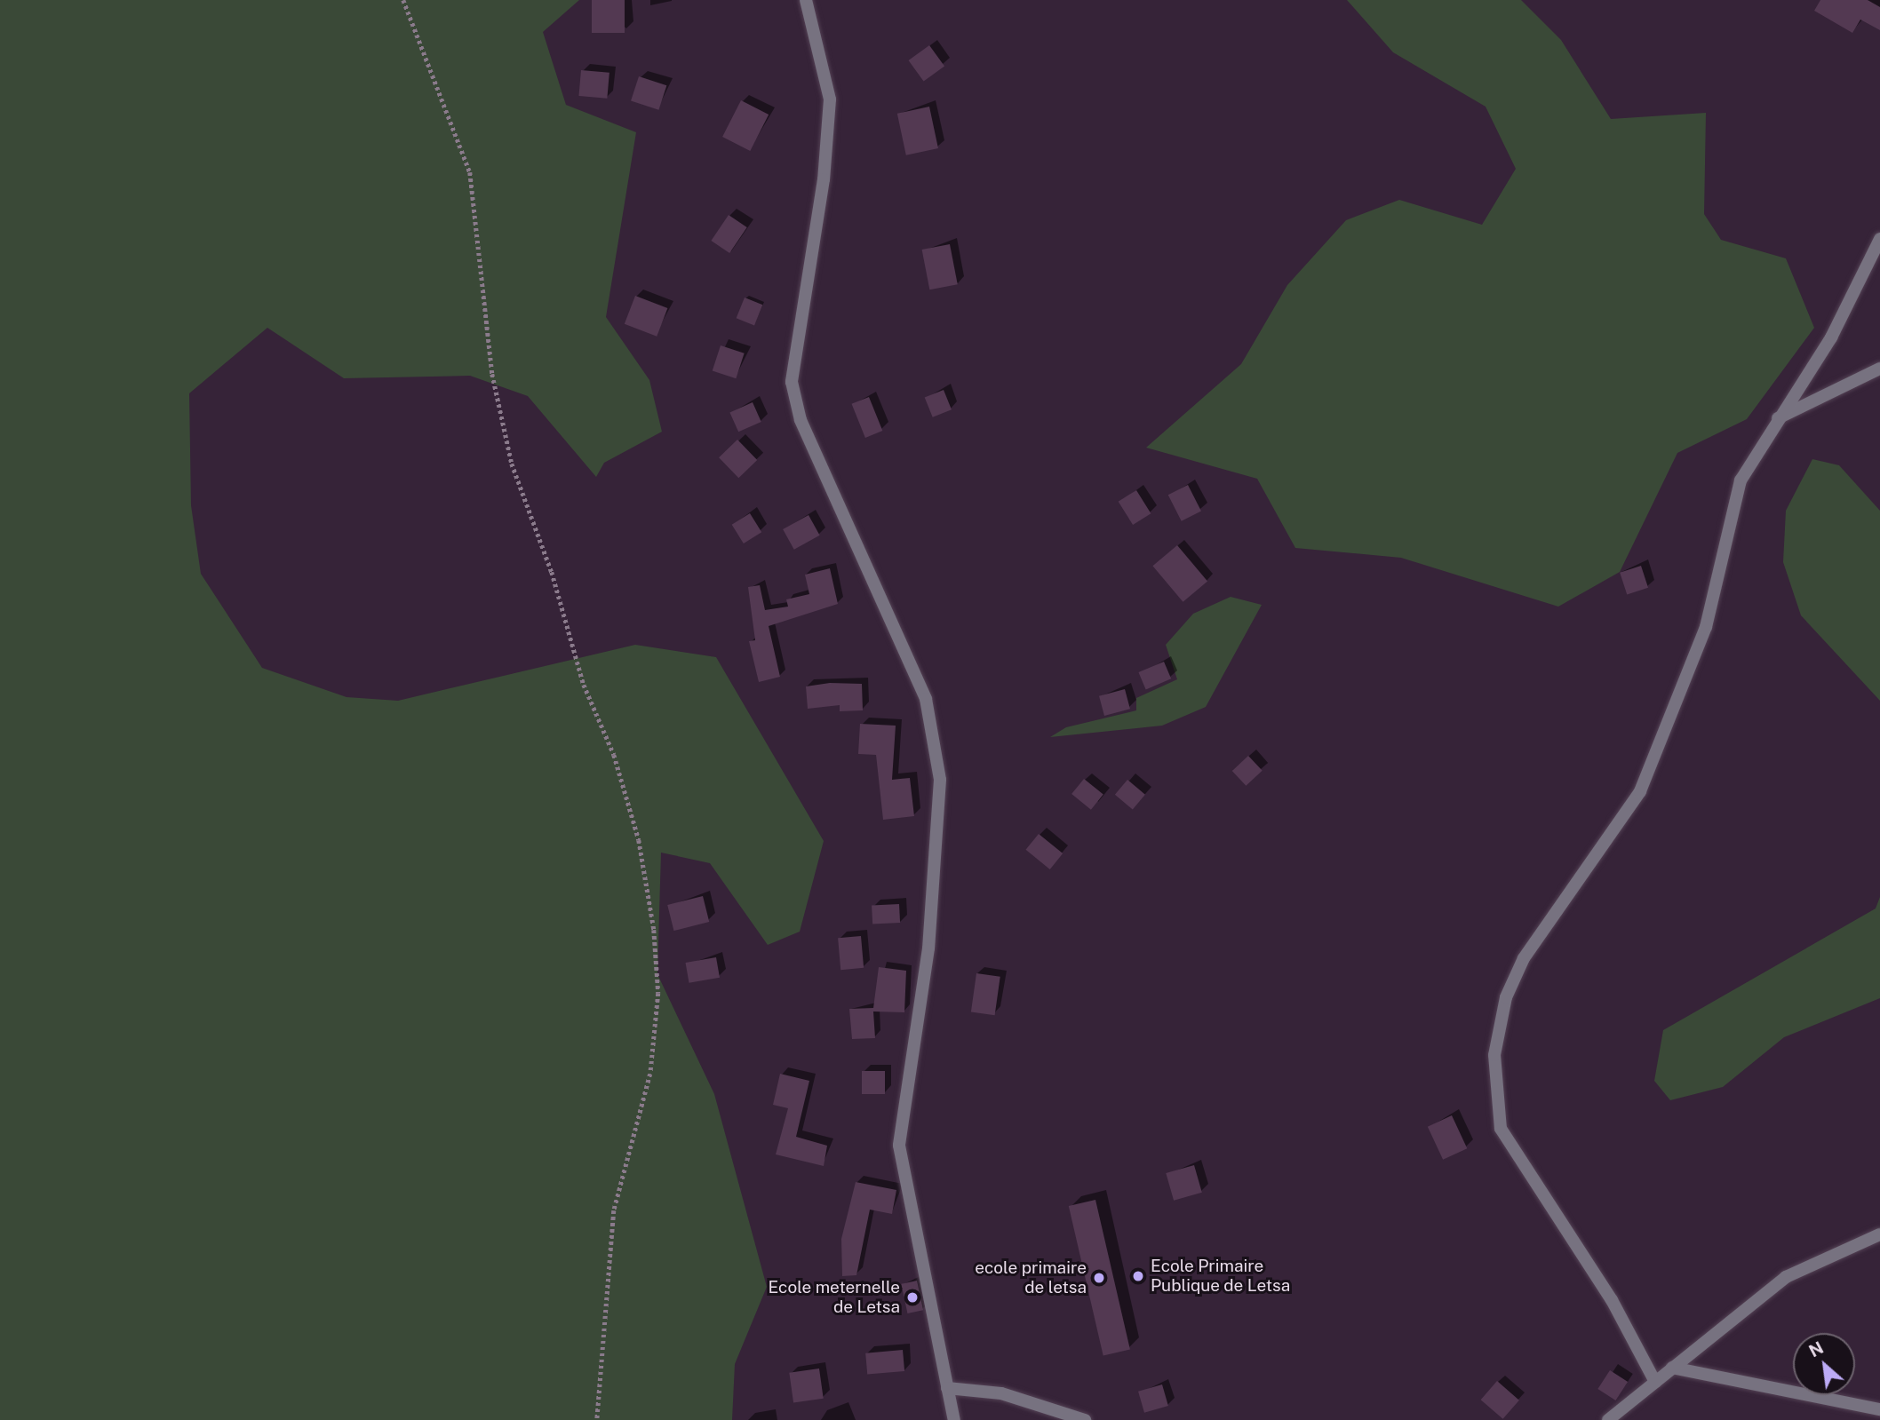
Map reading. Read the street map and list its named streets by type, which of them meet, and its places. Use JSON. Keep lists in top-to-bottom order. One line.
{"places":["Ecole Primaire Publique de Letsa","ecole primaire de letsa","Ecole meternelle de Letsa"],"north":"top left"}
